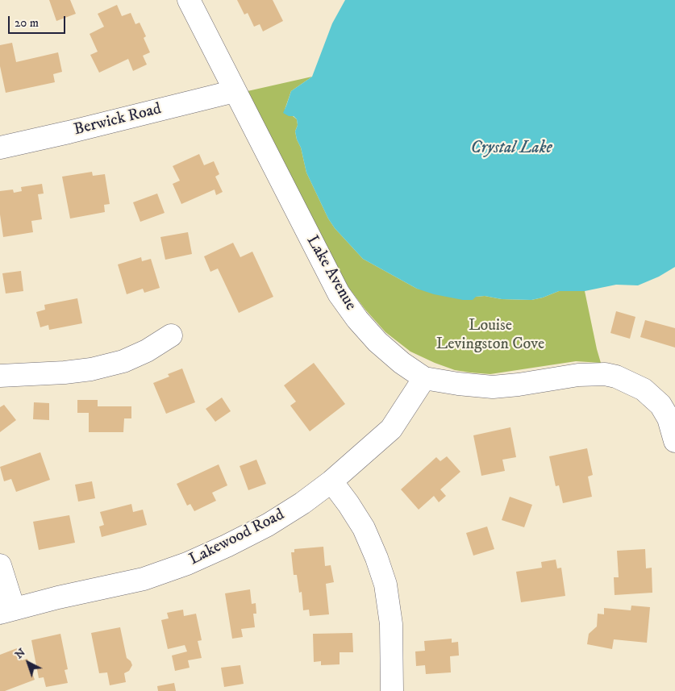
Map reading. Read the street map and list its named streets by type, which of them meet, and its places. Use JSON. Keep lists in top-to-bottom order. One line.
{"streets":{"street":["Berwick Road","Lake Avenue","Lakewood Road"]},"crossings":[["Berwick Road","Lake Avenue"],["Lake Avenue","Lakewood Road"]],"water":["Crystal Lake"],"parks":["Louise Levingston Cove"],"scale_bar":"20 m","north":"top left"}
